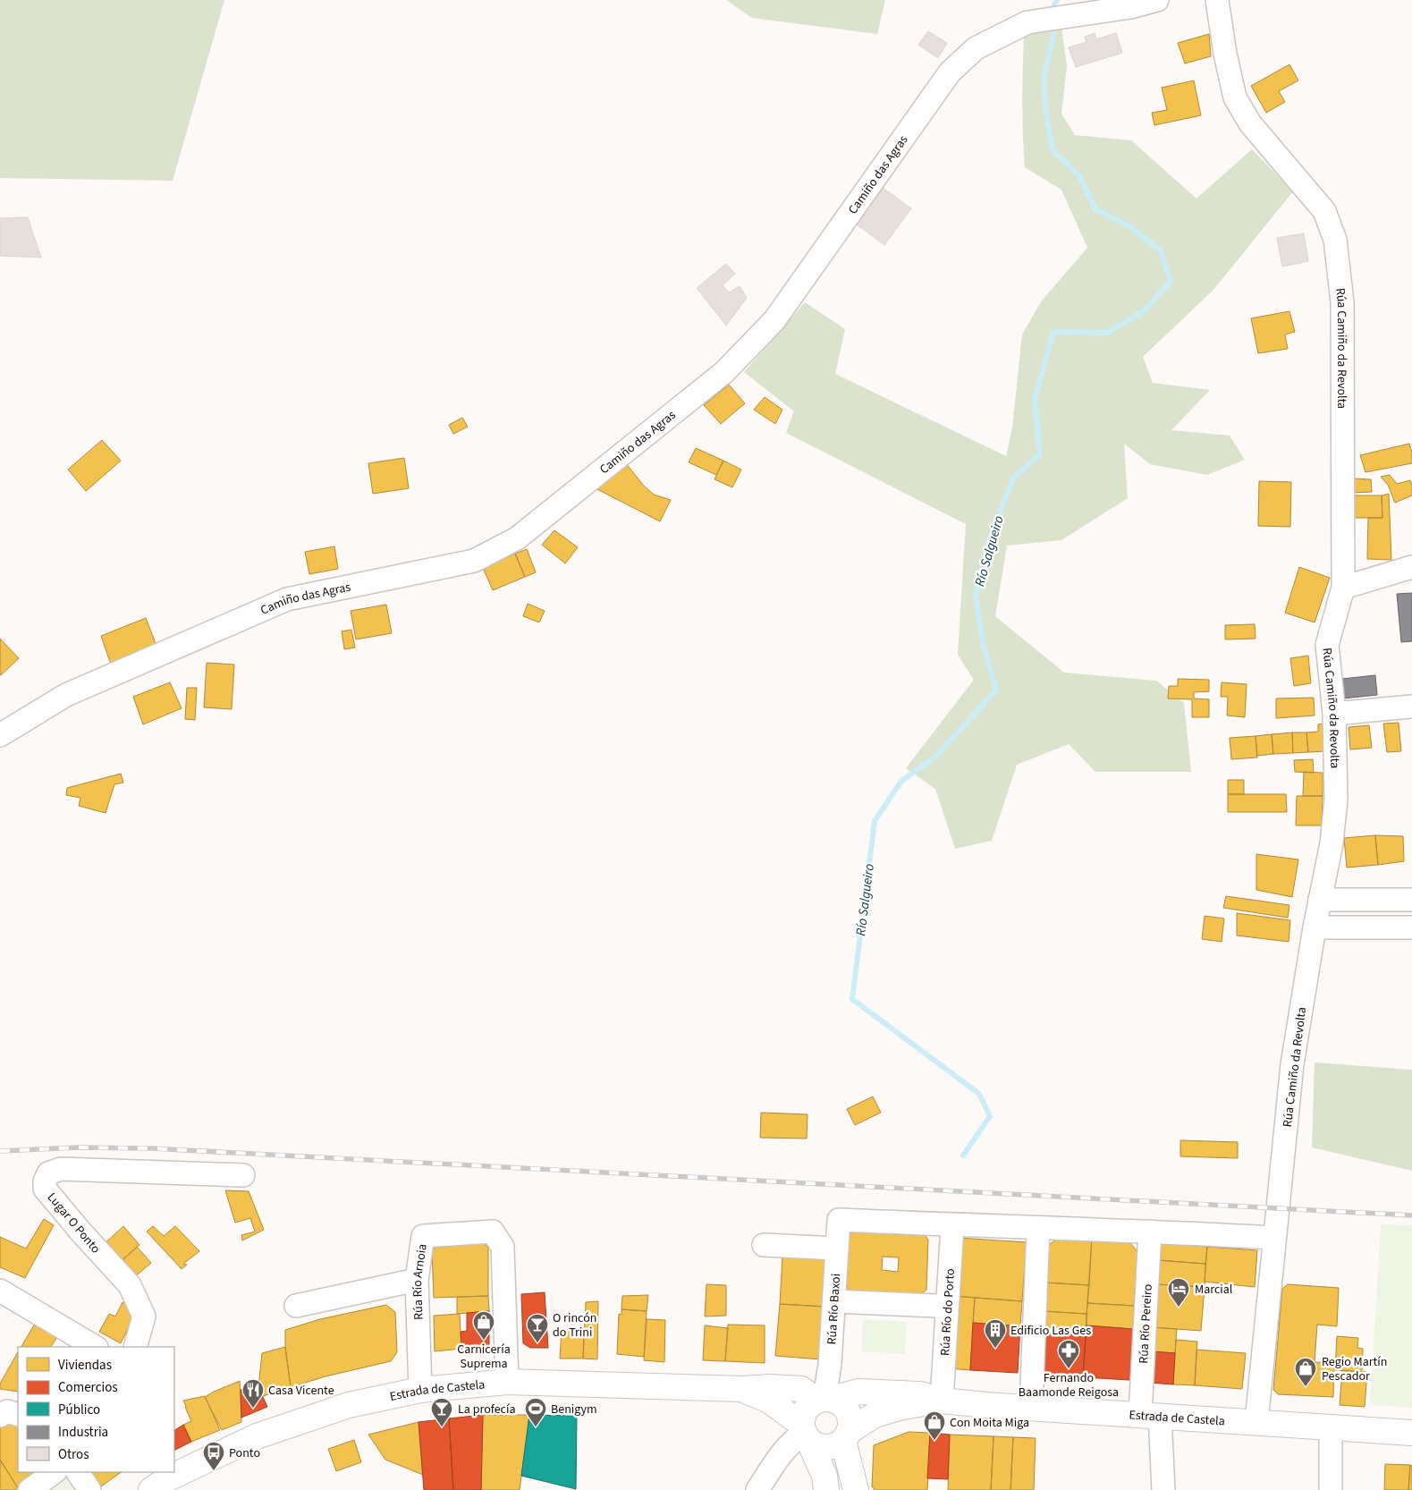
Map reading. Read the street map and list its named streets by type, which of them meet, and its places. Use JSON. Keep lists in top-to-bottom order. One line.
{"streets":{"main road":["Estrada de Castela"],"street":["Camiño das Agras","Rúa Camiño da Revolta","Lugar O Ponto","Rúa Río Arnoia","Rúa Río Baxoi","Rúa Río do Porto","Rúa Río Pereiro"]},"crossings":[["Rúa Camiño da Revolta","Estrada de Castela"],["Rúa Río Arnoia","Estrada de Castela"],["Rúa Río Baxoi","Rúa Río do Porto"],["Rúa Río Baxoi","Estrada de Castela"],["Rúa Río do Porto","Estrada de Castela"],["Rúa Río Pereiro","Estrada de Castela"]],"water":["Río Salgueiro"],"places":{"hotel":["Marcial"],"shop":["Carnicería Suprema","Regio Martín Pescador","Con Moita Miga"],"bar":["O rincón do Trini","La profecía"],"building":["Edificio Las Ges"],"pharmacy":["Fernando Baamonde Reigosa"],"restaurant":["Casa Vicente"],"sports":["Benigym"],"bus stop":["Ponto"]},"legend":["Viviendas","Comercios","Público","Industria","Otros"]}
